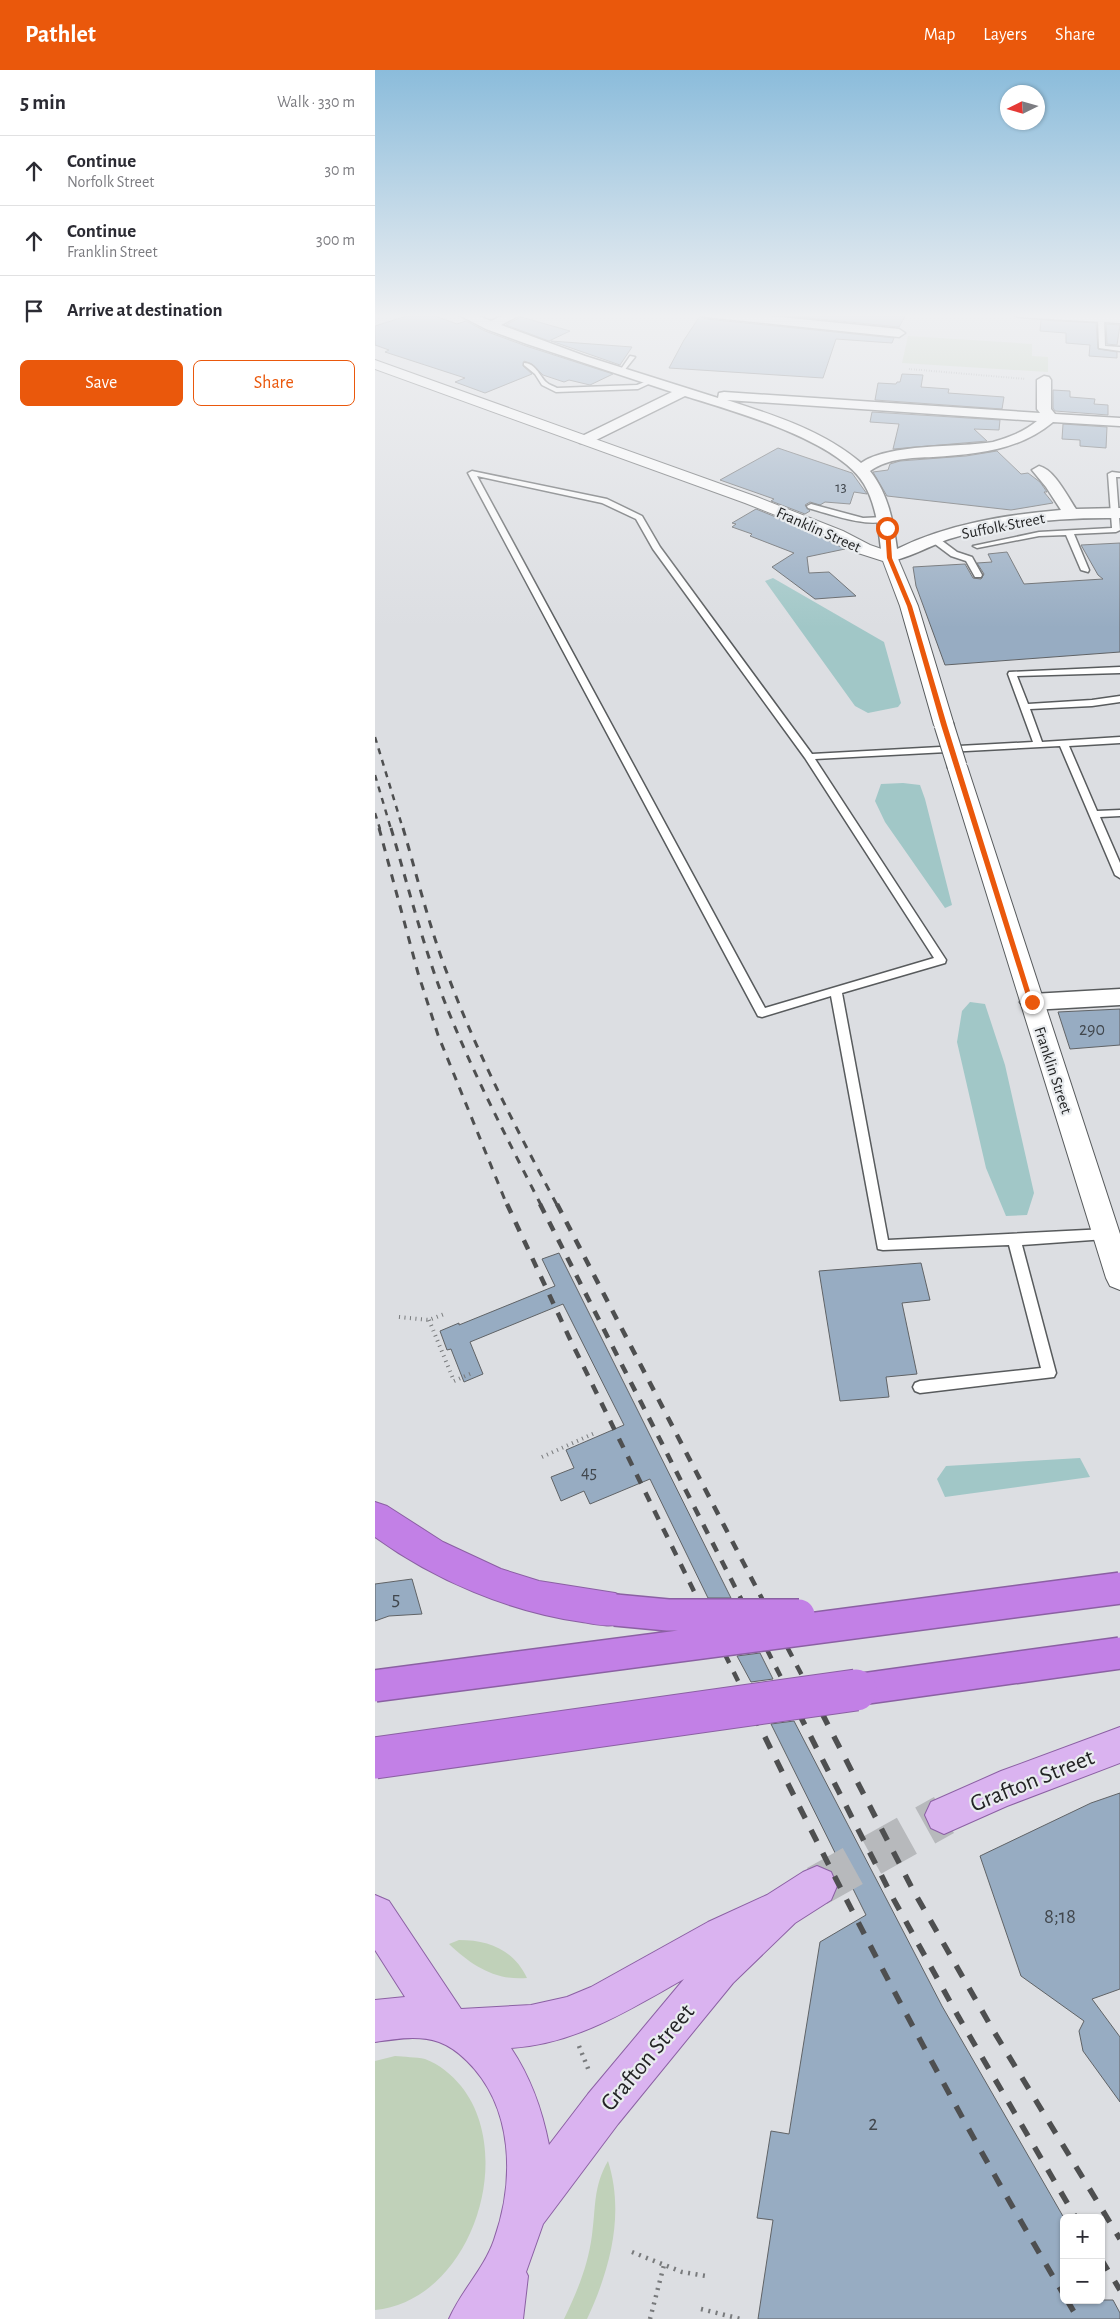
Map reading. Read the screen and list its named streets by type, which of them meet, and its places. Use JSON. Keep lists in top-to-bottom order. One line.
{"streets":{"main road":["Franklin Street","Grafton Street"],"street":["Suffolk Street"]},"crossings":[["Suffolk Street","Franklin Street"]],"house_numbers":["13","290","45","5","8;18","2"],"north":"left","page":{"header":"Pathlet","nav":["Map","Layers","Share"],"heading":["5 min","Walk · 330 m"],"list":[["Continue","Norfolk Street","30 m"],["Continue","Franklin Street","300 m"],"Arrive at destination"],"buttons":["Save","Share"],"map_buttons":["+","−"]}}
